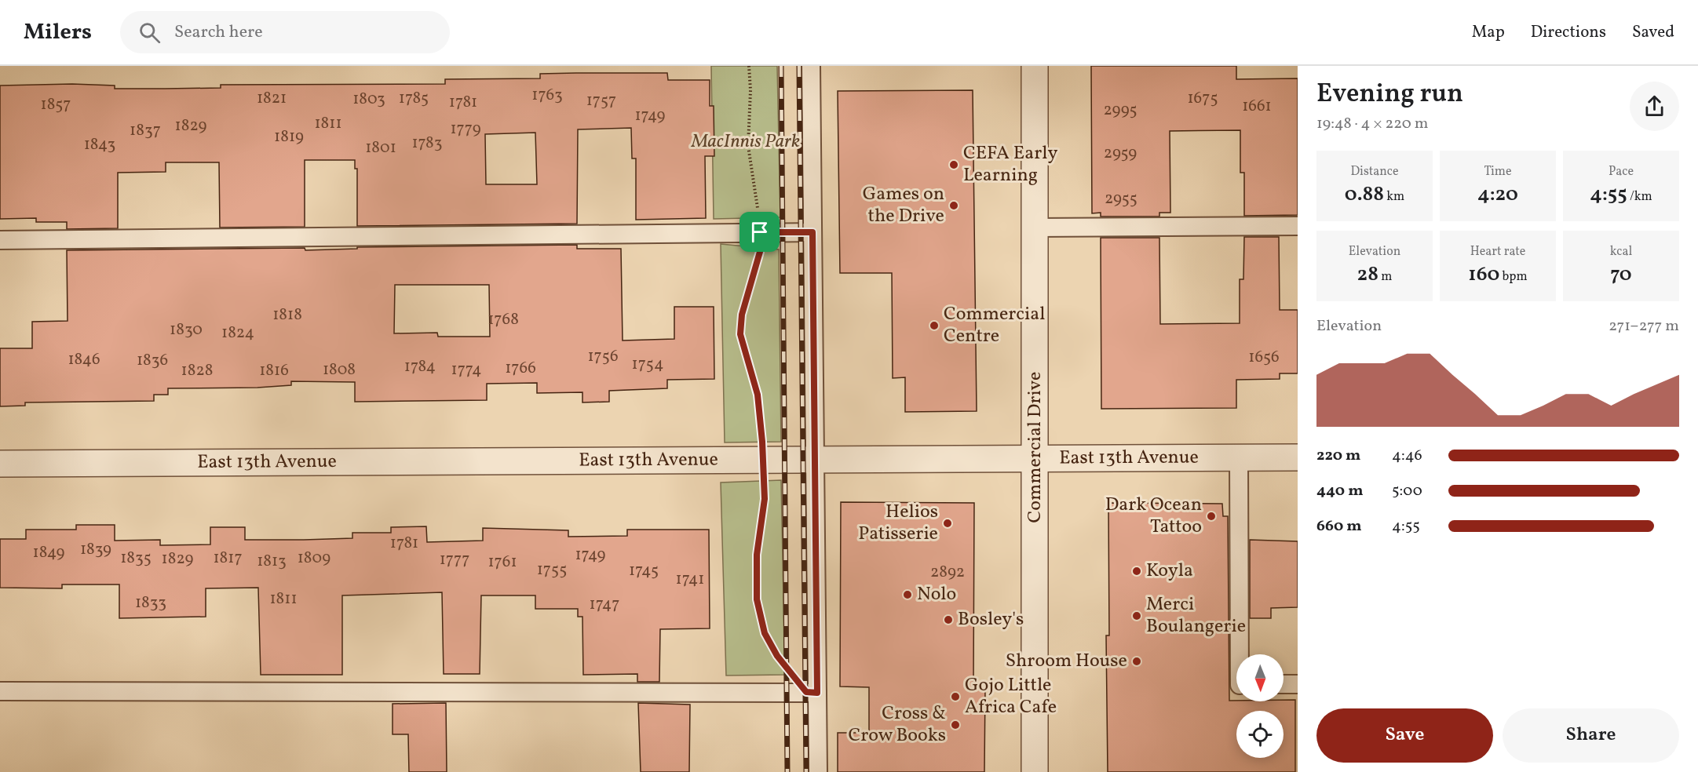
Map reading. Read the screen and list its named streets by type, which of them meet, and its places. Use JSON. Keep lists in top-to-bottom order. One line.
{"streets":{"street":["Commercial Drive","East 13th Avenue"]},"crossings":[["Commercial Drive","East 13th Avenue"]],"parks":["MacInnis Park"],"places":["CEFA Early Learning","Games on the Drive","Commercial Centre","Dark Ocean Tattoo","Helios Patisserie","Koyla","Nolo","Merci Boulangerie","Bosley's","Shroom House","Gojo Little Africa Cafe","Cross & Crow Books"],"house_numbers":["1763","1821","1785","1675","1803","1757","1781","1857","1661","2995","1749","1811","1829","1779","1837","1819","1783","1843","1801","2959","2955","1818","1768","1830","1824","1756","1656","1846","1836","1754","1784","1766","1808","1774","1828","1816","1781","1839","1849","1749","1835","1817","1809","1829","1777","1813","1761","1755","1745","2892","1741","1811","1833","1747"],"north":"bottom","page":{"header":"Milers","search":"Search here","nav":["Map","Directions","Saved"],"heading":["Evening run","19:48 · 4 × 220 m"],"stats":[["Distance","0.88 km"],["Time","4:20"],["Pace","4:55 /km"],["Elevation","28 m"],["Heart rate","160 bpm"],["kcal","70"]],"chart":["Elevation","271–277 m"],"list":[{"name":"220 m","note":"4:46"},{"name":"440 m","note":"5:00"},{"name":"660 m","note":"4:55"}],"buttons":["Save","Share"]}}
